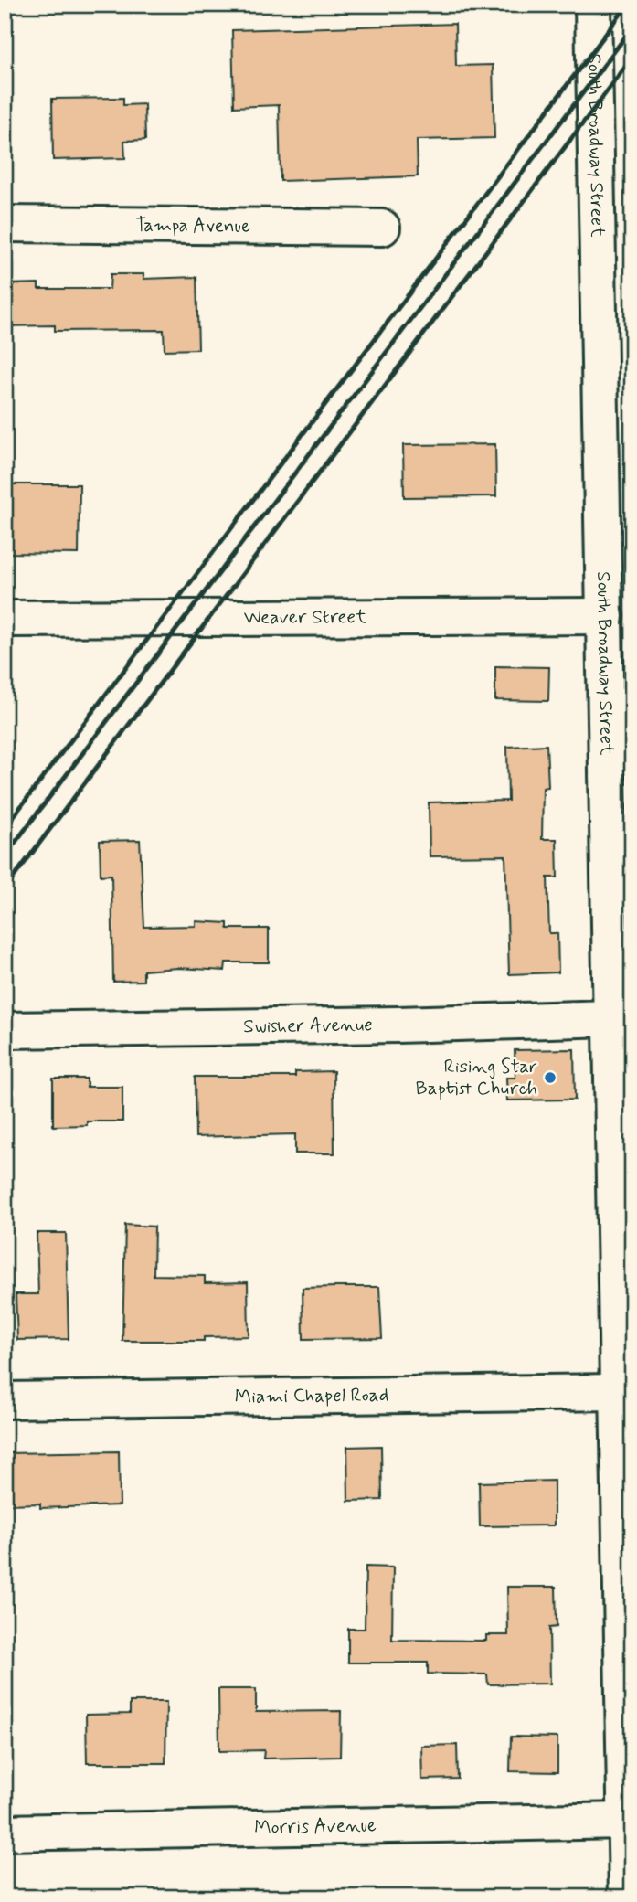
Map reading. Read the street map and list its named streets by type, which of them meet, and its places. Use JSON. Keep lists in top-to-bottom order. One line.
{"streets":{"street":["South Broadway Street","Tampa Avenue","Weaver Street","Swisher Avenue","Miami Chapel Road","Morris Avenue"]},"crossings":[["South Broadway Street","Weaver Street"],["South Broadway Street","Swisher Avenue"],["South Broadway Street","Miami Chapel Road"],["South Broadway Street","Morris Avenue"]],"places":["Rising Star Baptist Church"]}
